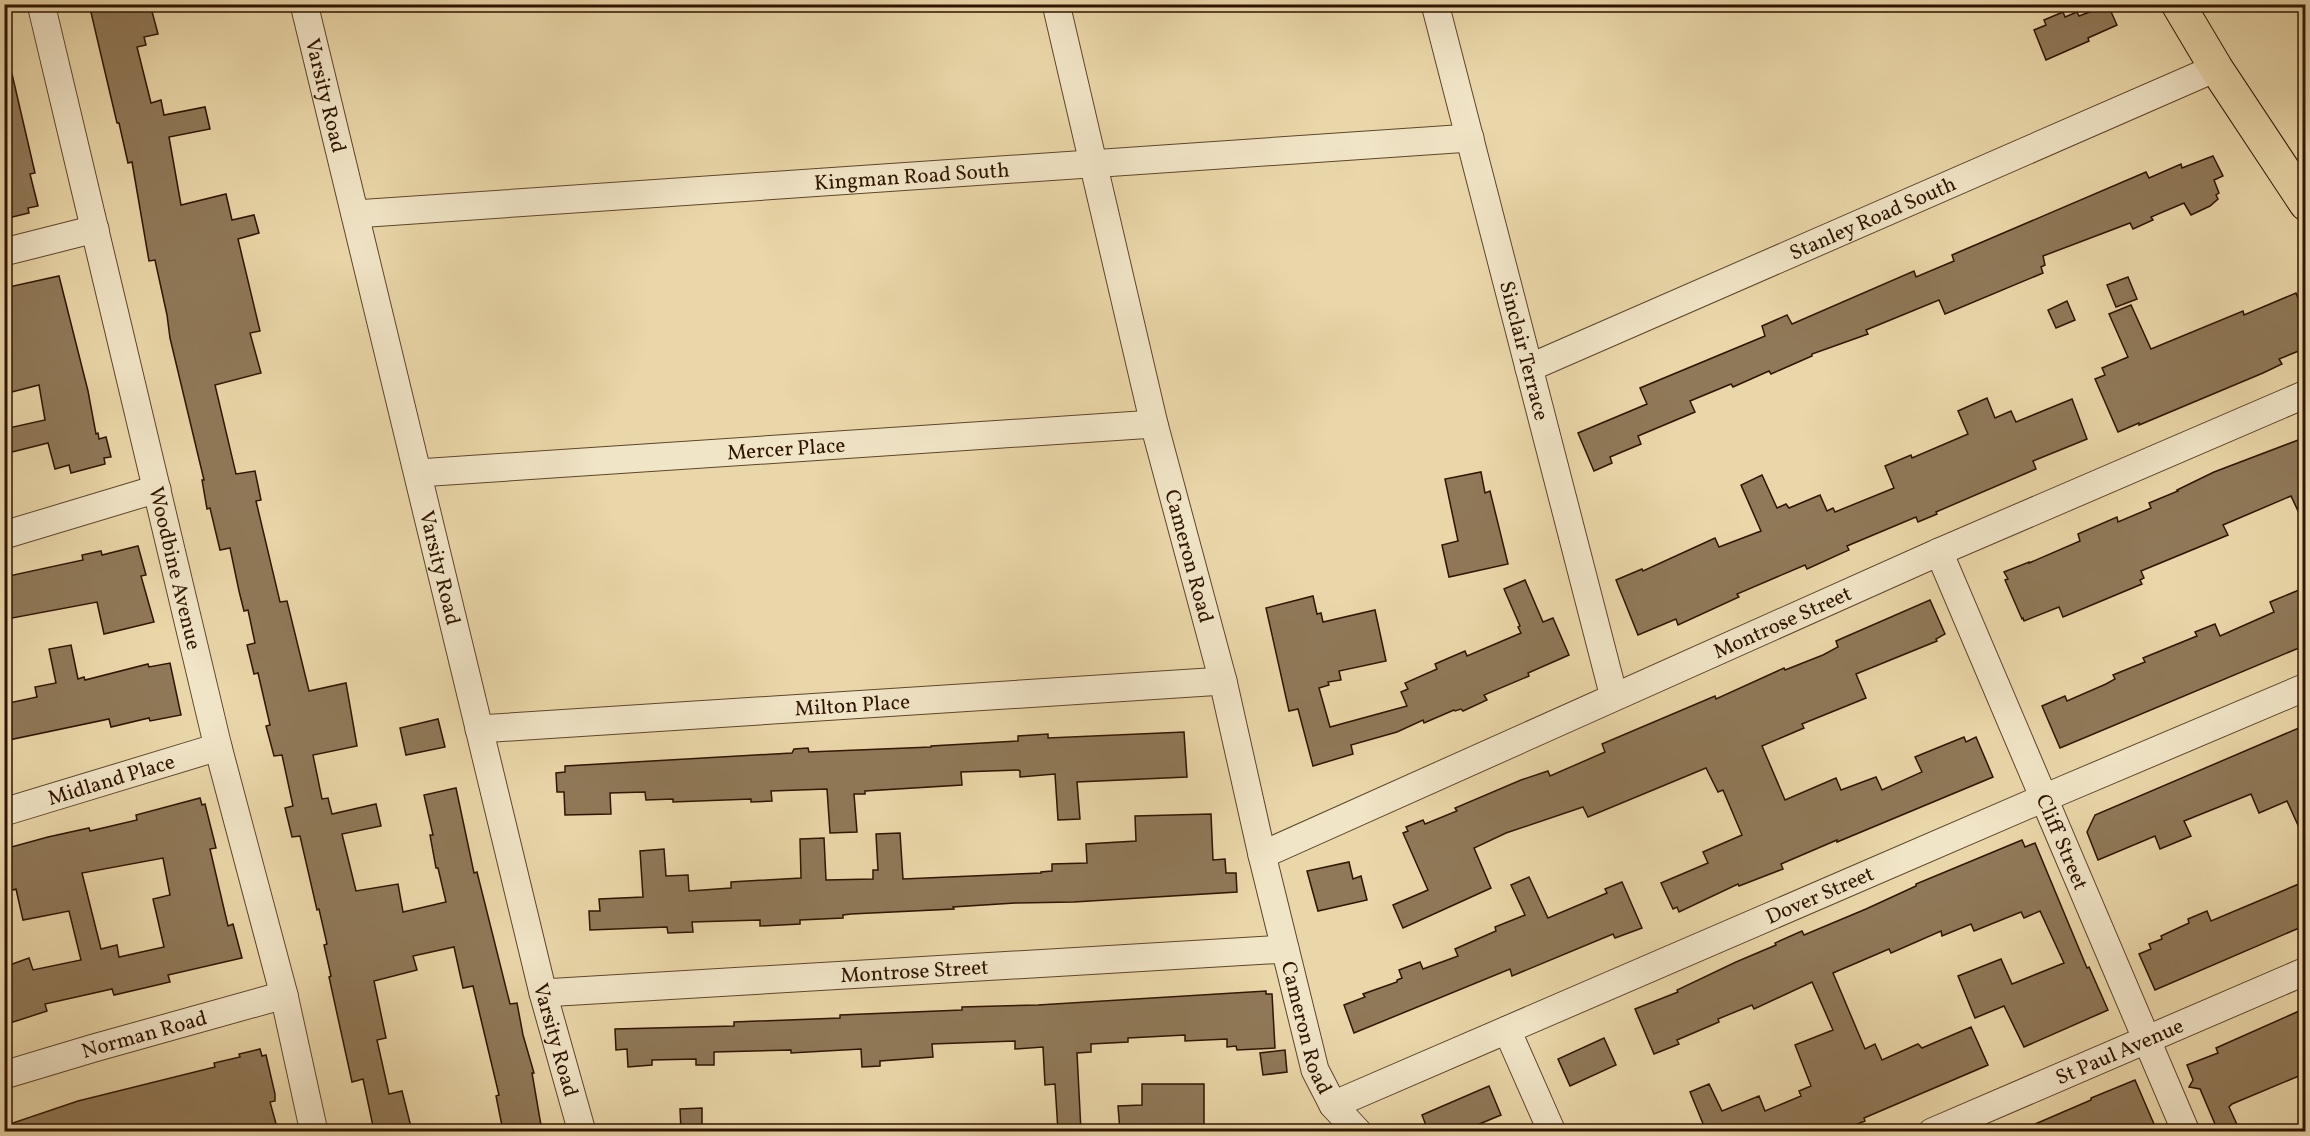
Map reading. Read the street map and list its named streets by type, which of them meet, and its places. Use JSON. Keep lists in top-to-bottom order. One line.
{"streets":{"street":["Varsity Road","Kingman Road South","Stanley Road South","Sinclair Terrace","Mercer Place","Cameron Road","Woodbine Avenue","Montrose Street","Milton Place","Midland Place","Cliff Street","Dover Street","Norman Road","St Paul Avenue"]},"crossings":[["Varsity Road","Kingman Road South"],["Varsity Road","Mercer Place"],["Varsity Road","Montrose Street"],["Varsity Road","Milton Place"],["Kingman Road South","Sinclair Terrace"],["Kingman Road South","Cameron Road"],["Stanley Road South","Sinclair Terrace"],["Sinclair Terrace","Montrose Street"],["Mercer Place","Cameron Road"],["Cameron Road","Montrose Street"],["Cameron Road","Milton Place"],["Cameron Road","Dover Street"],["Woodbine Avenue","Midland Place"],["Woodbine Avenue","Norman Road"],["Montrose Street","Cliff Street"],["Cliff Street","Dover Street"],["Cliff Street","St Paul Avenue"]]}
